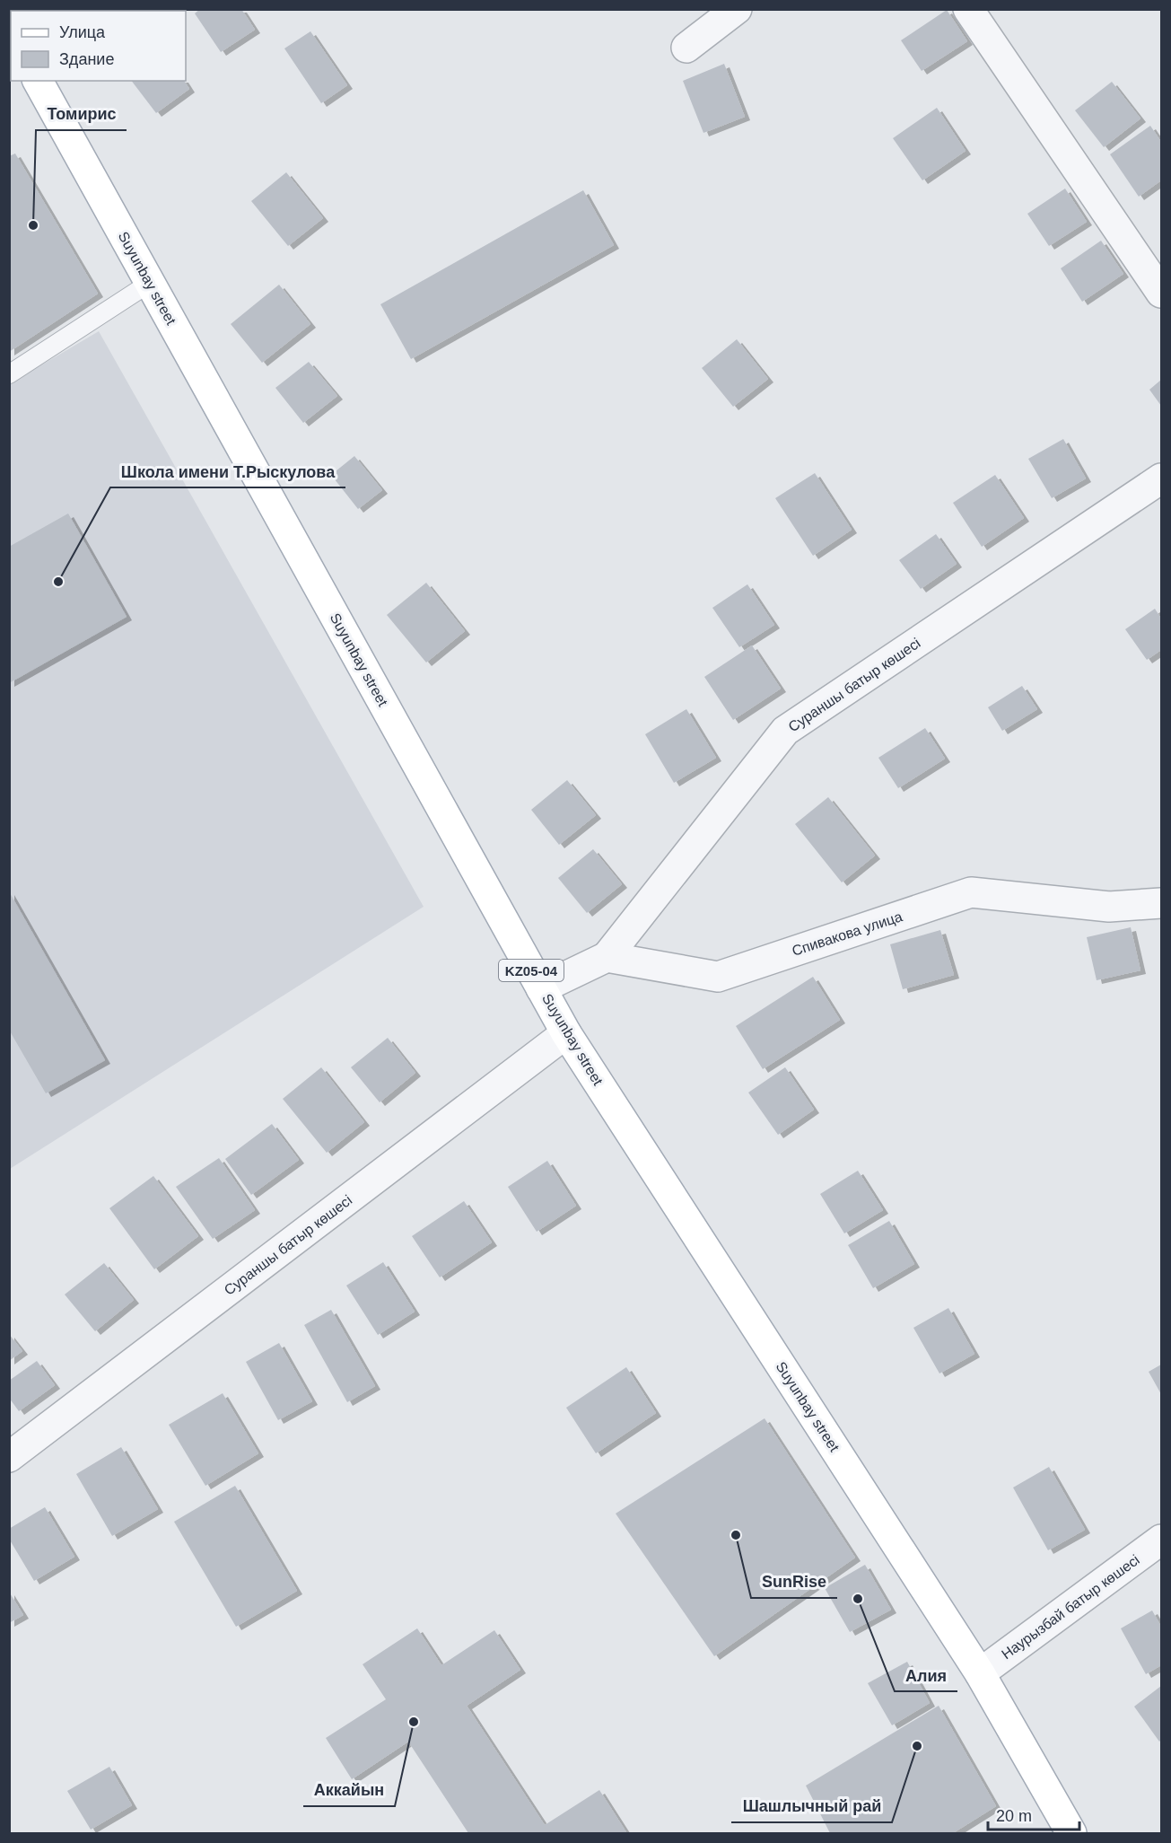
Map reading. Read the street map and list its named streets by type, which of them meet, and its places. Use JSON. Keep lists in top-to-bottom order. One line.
{"streets":{"main road":["Suyunbay street","KZ05-04"],"street":["Сураншы батыр көшесі","Спивакова улица","Наурызбай батыр көшесі"]},"crossings":[["Suyunbay street","Сураншы батыр көшесі"],["Suyunbay street","Наурызбай батыр көшесі"],["Сураншы батыр көшесі","Спивакова улица"]],"places":["Томирис","Школа имени Т.Рыскулова","SunRise","Алия","Аккайын","Шашлычный рай"],"legend":["Улица","Здание"],"scale_bar":"20 m"}
